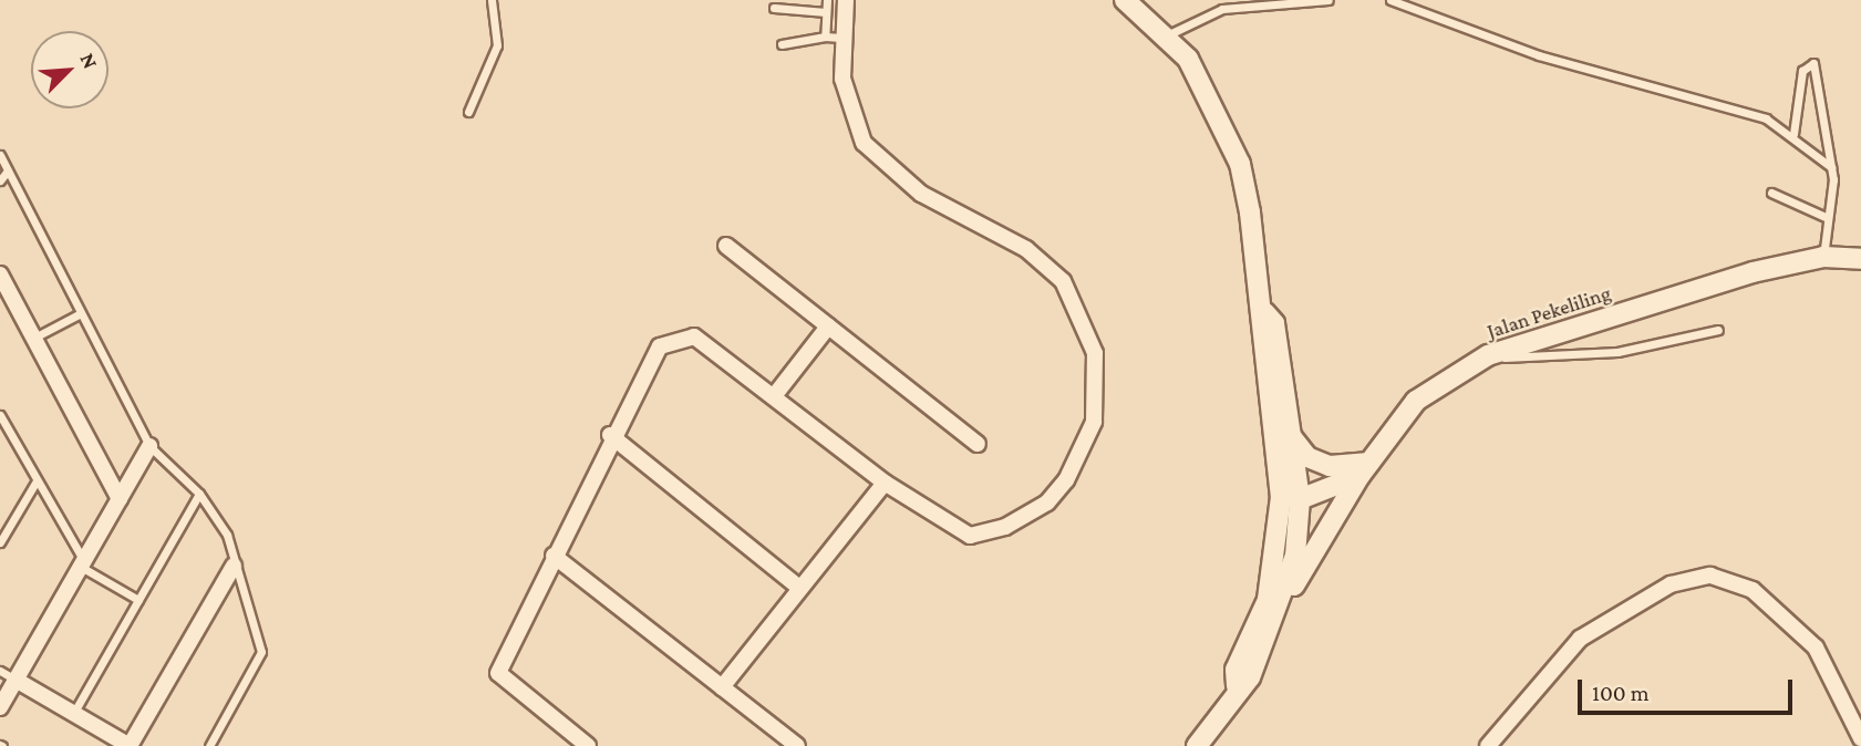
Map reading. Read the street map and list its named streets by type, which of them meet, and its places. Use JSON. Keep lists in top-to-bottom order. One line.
{"streets":{"street":["Jalan Pekeliling"]},"scale_bar":"100 m","north":"top right"}
